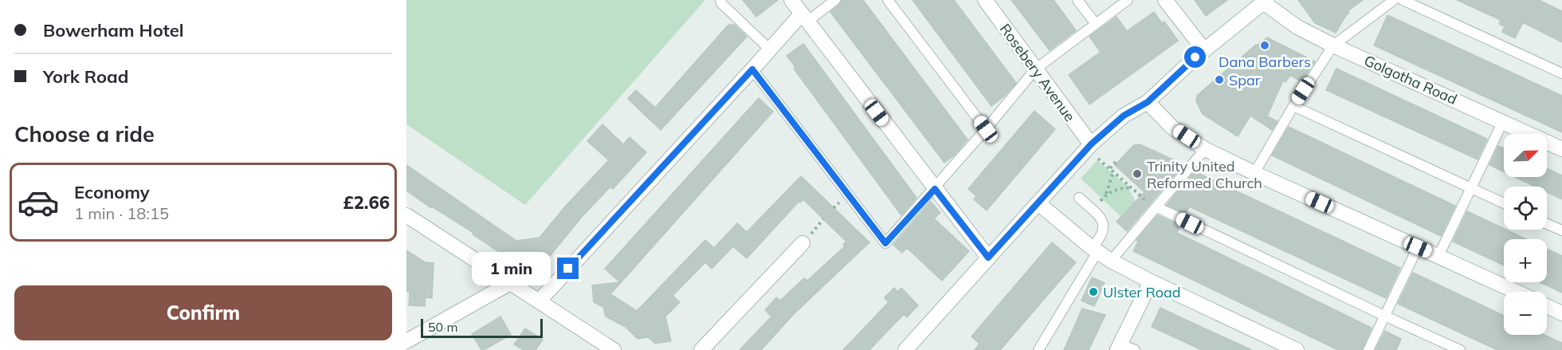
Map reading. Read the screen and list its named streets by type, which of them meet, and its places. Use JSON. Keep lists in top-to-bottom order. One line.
{"streets":{"street":["Rosebery Avenue","Golgotha Road"]},"places":["Dana Barbers","Spar","Trinity United Reformed Church","Ulster Road"],"scale_bar":"50 m","north":"top right","page":{"banner":["Bowerham Hotel","York Road"],"heading":"Choose a ride","map_buttons":["+","−"],"list":[{"name":"Economy","note":"1 min · 18:15","value":"£2.66"}],"bubble":"1 min","buttons":"Confirm","scale":"50 m"}}
